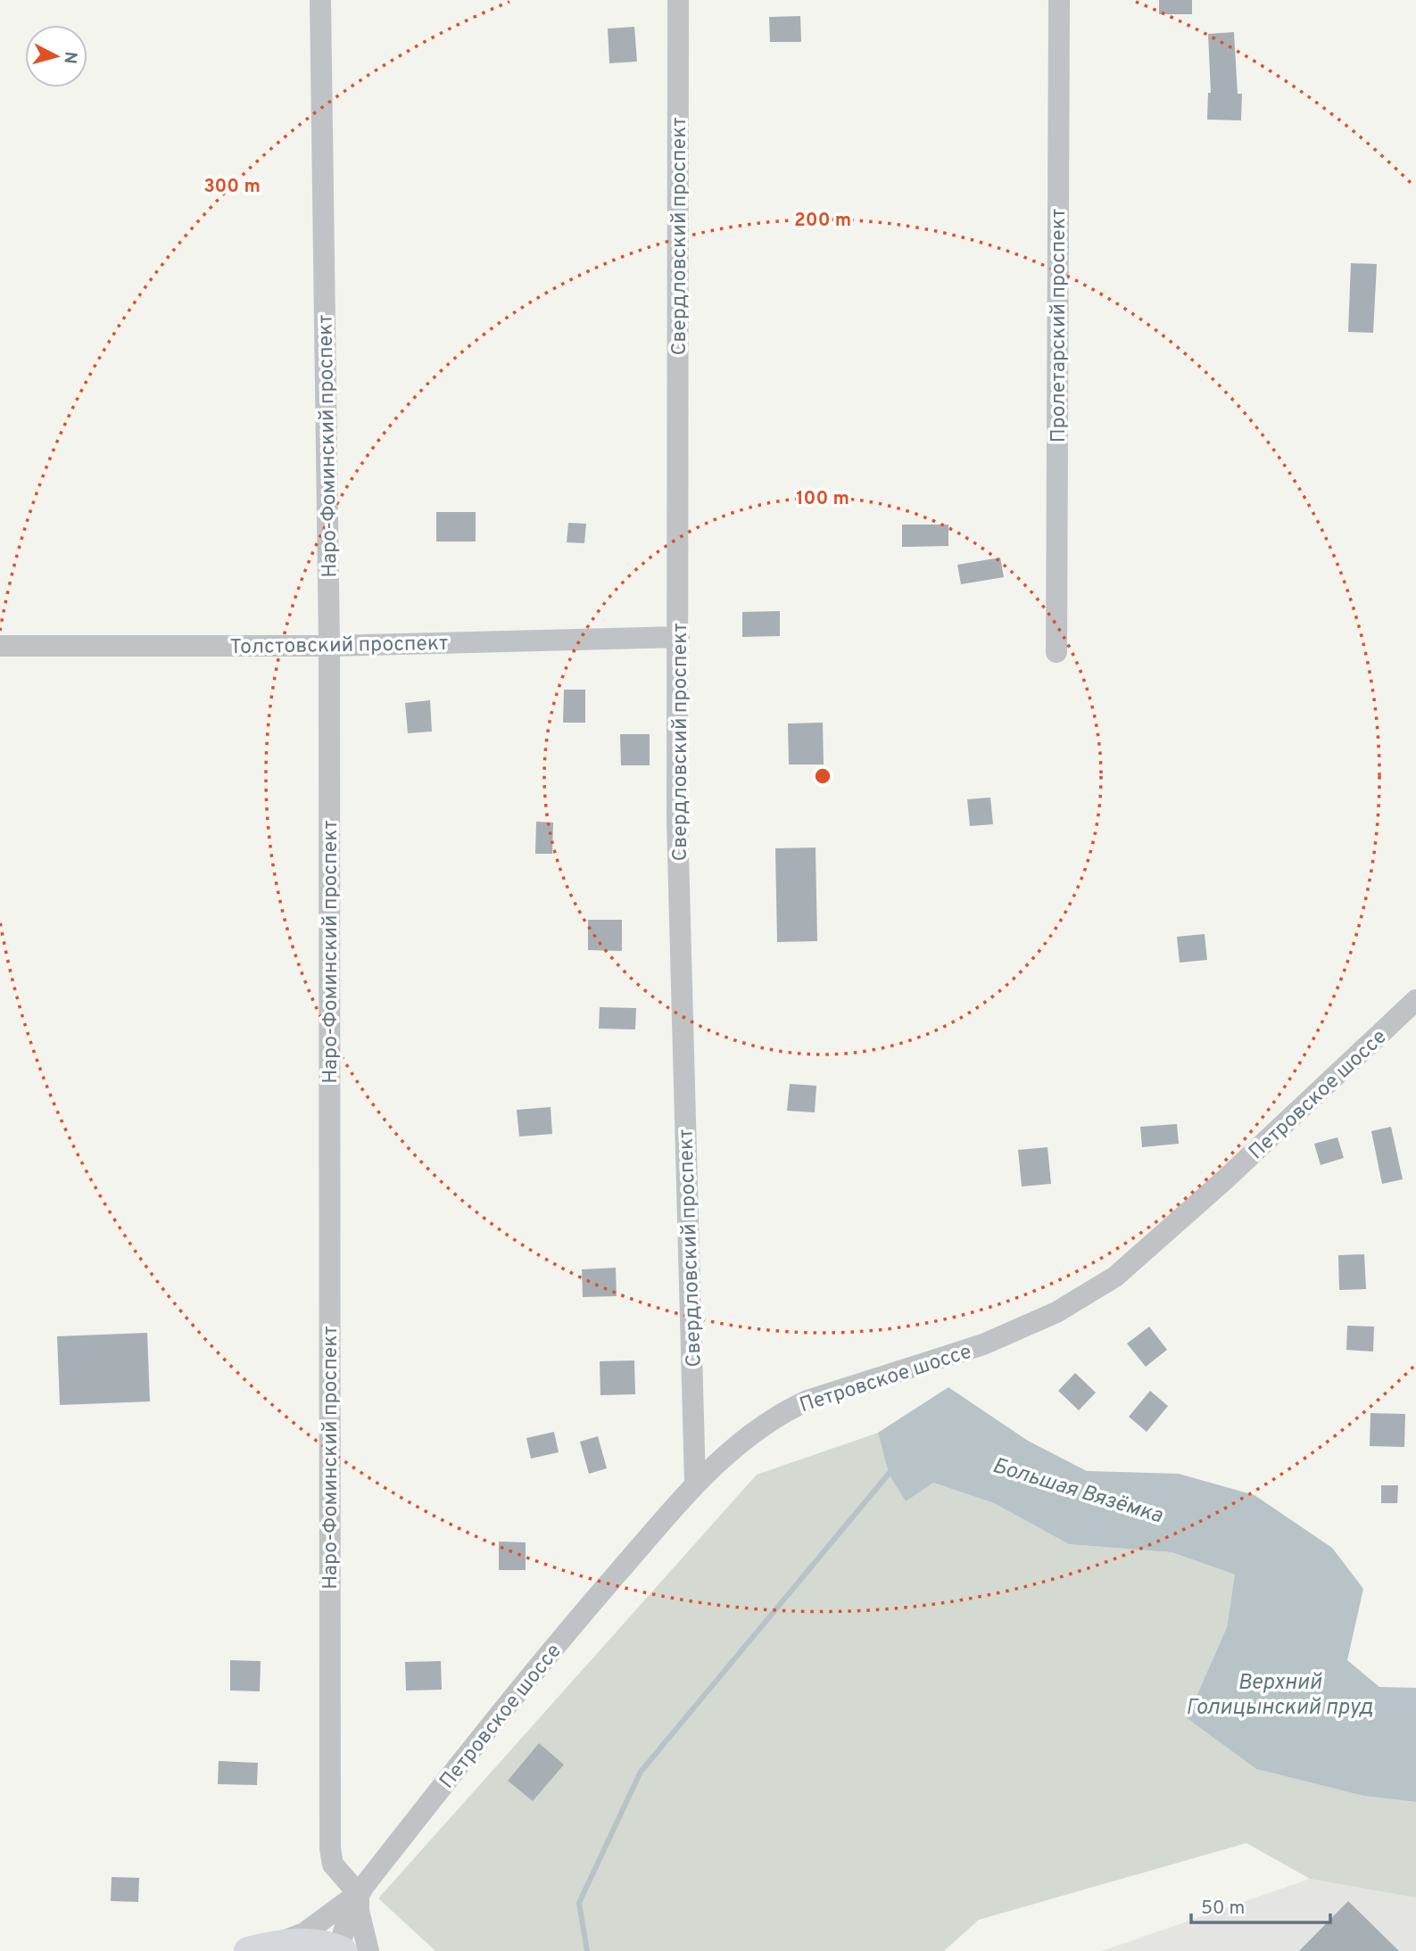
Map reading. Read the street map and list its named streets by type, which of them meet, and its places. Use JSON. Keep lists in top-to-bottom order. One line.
{"streets":{"main road":["Петровское шоссе"],"street":["Свердловский проспект","Пролетарский проспект","Наро-Фоминский проспект","Толстовский проспект"]},"crossings":[["Свердловский проспект","Толстовский проспект"],["Свердловский проспект","Петровское шоссе"],["Наро-Фоминский проспект","Толстовский проспект"],["Наро-Фоминский проспект","Петровское шоссе"]],"water":["Большая Вязёмка","Верхний Голицынский пруд"],"scale_bar":"50 m","north":"right","rings":["300 m","200 m","100 m"]}
